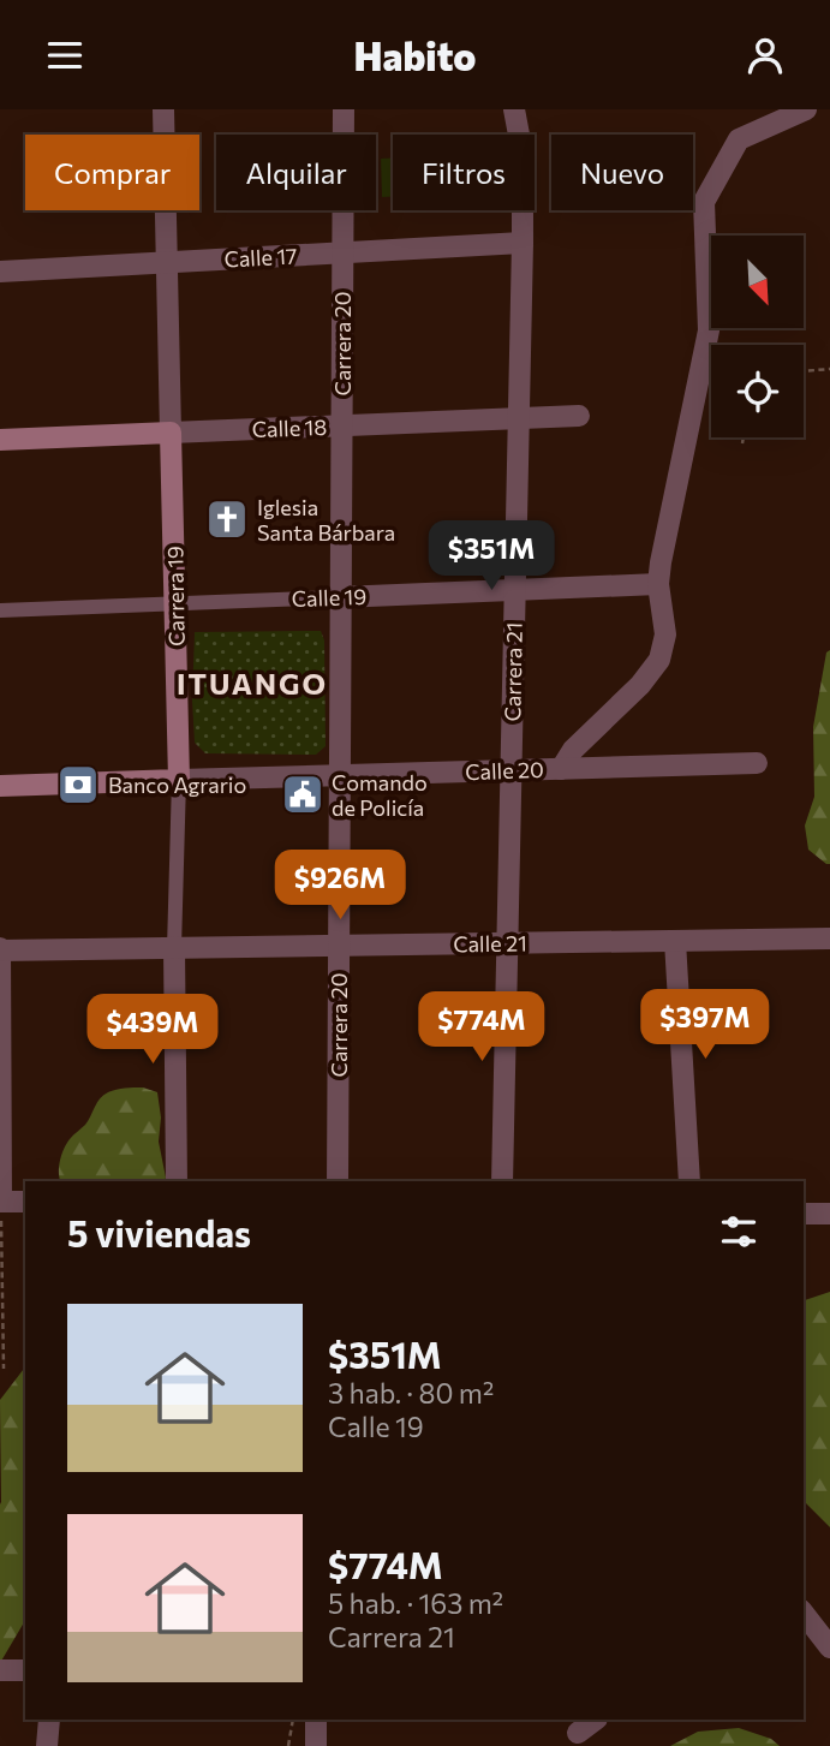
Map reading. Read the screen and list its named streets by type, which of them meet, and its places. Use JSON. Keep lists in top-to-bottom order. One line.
{"streets":{"main road":["Calle 18","Carrera 19","Calle 20"],"street":["Calle 17","Carrera 20","Calle 19","Carrera 21","Calle 21"]},"crossings":[["Calle 17","Carrera 20"],["Calle 17","Carrera 19"],["Calle 17","Carrera 21"],["Carrera 20","Calle 18"],["Carrera 20","Calle 19"],["Carrera 20","Calle 20"],["Carrera 20","Calle 21"],["Calle 18","Carrera 19"],["Calle 18","Carrera 21"],["Carrera 19","Calle 19"],["Carrera 19","Calle 20"],["Carrera 19","Calle 21"],["Calle 19","Carrera 21"],["Carrera 21","Calle 20"],["Carrera 21","Calle 21"]],"districts":["ITUANGO"],"places":{"church":["Iglesia Santa Bárbara"],"bank":["Banco Agrario"],"public building":["Comando de Policía"]},"north":"bottom right","page":{"header":"Habito","chip":["Comprar","Alquilar","Filtros","Nuevo"],"price":["$351M","$926M","$397M","$774M","$439M"],"heading":"5 viviendas","list":[{"name":"$351M","note":"3 hab. · 80 m² · Calle 19"},{"name":"$774M","note":"5 hab. · 163 m² · Carrera 21"}]}}
